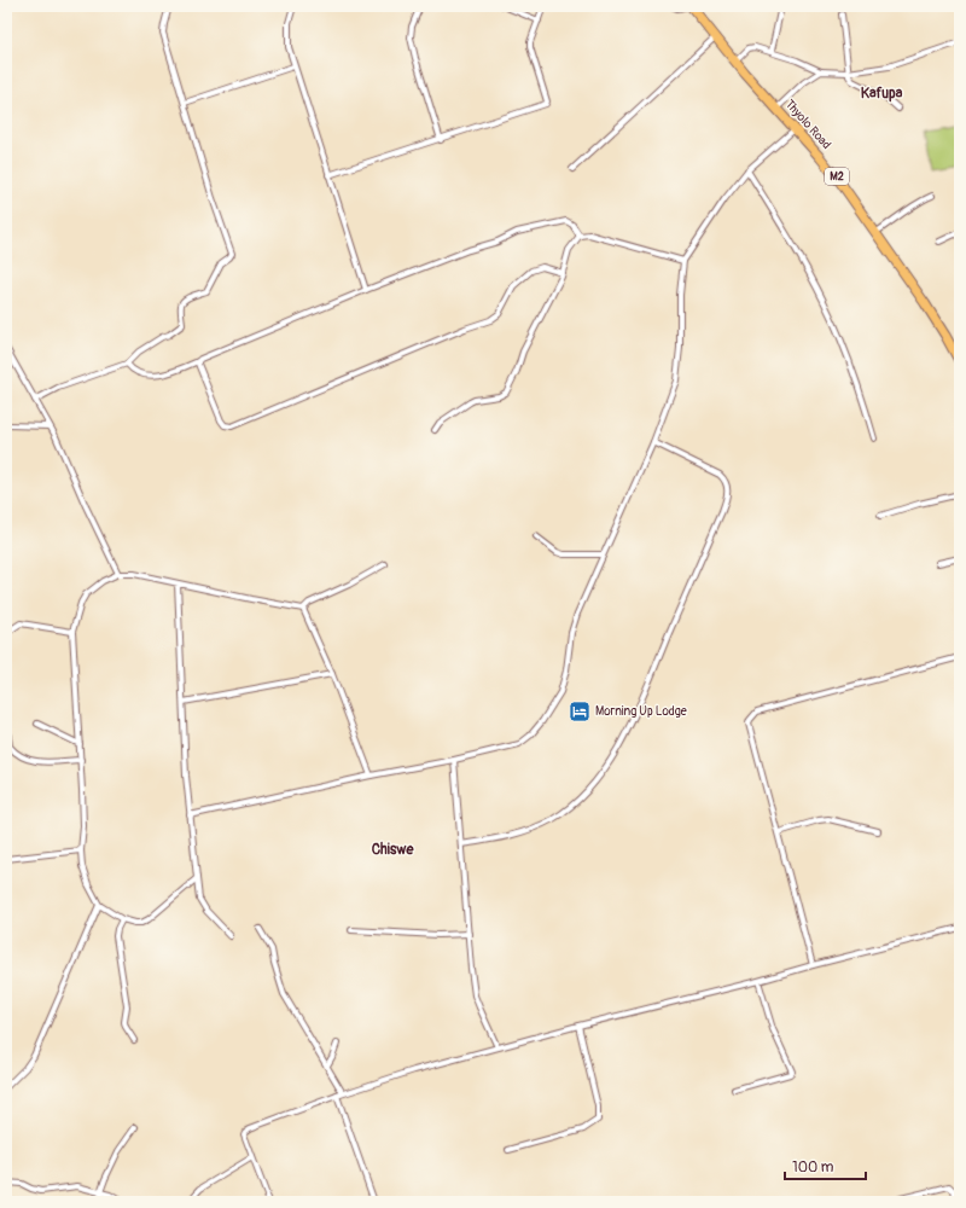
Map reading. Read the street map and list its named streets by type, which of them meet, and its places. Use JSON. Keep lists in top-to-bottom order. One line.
{"streets":{"highway":["Thyolo Road","M2"]},"districts":["Kafupa","Chiswe"],"places":{"hotel":["Morning Up Lodge"]},"scale_bar":"100 m"}
